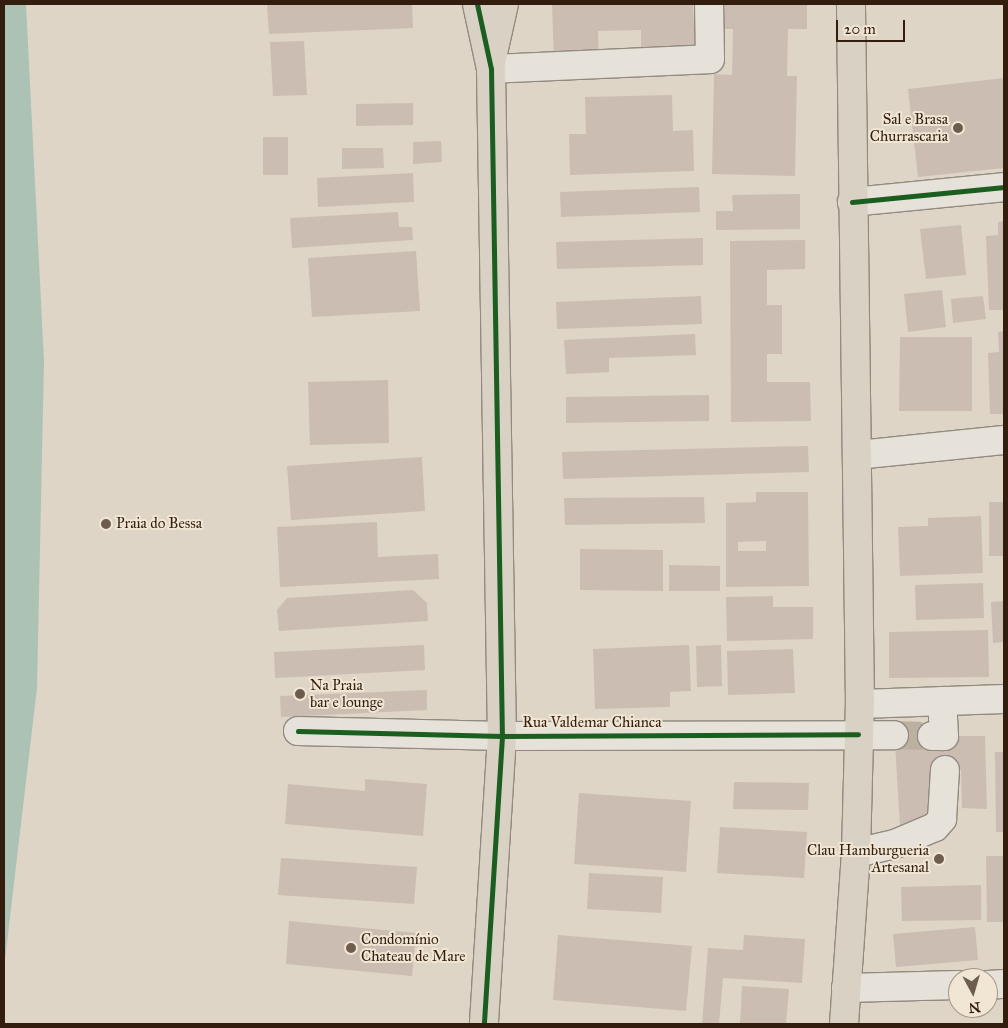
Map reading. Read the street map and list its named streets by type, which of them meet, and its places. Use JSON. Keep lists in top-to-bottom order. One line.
{"streets":{"street":["Rua Valdemar Chianca"]},"places":["Sal e Brasa Churrascaria","Praia do Bessa","Na Praia bar e lounge","Clau Hamburgueria Artesanal","Condomínio Chateau de Mare"],"scale_bar":"20 m","north":"bottom"}
